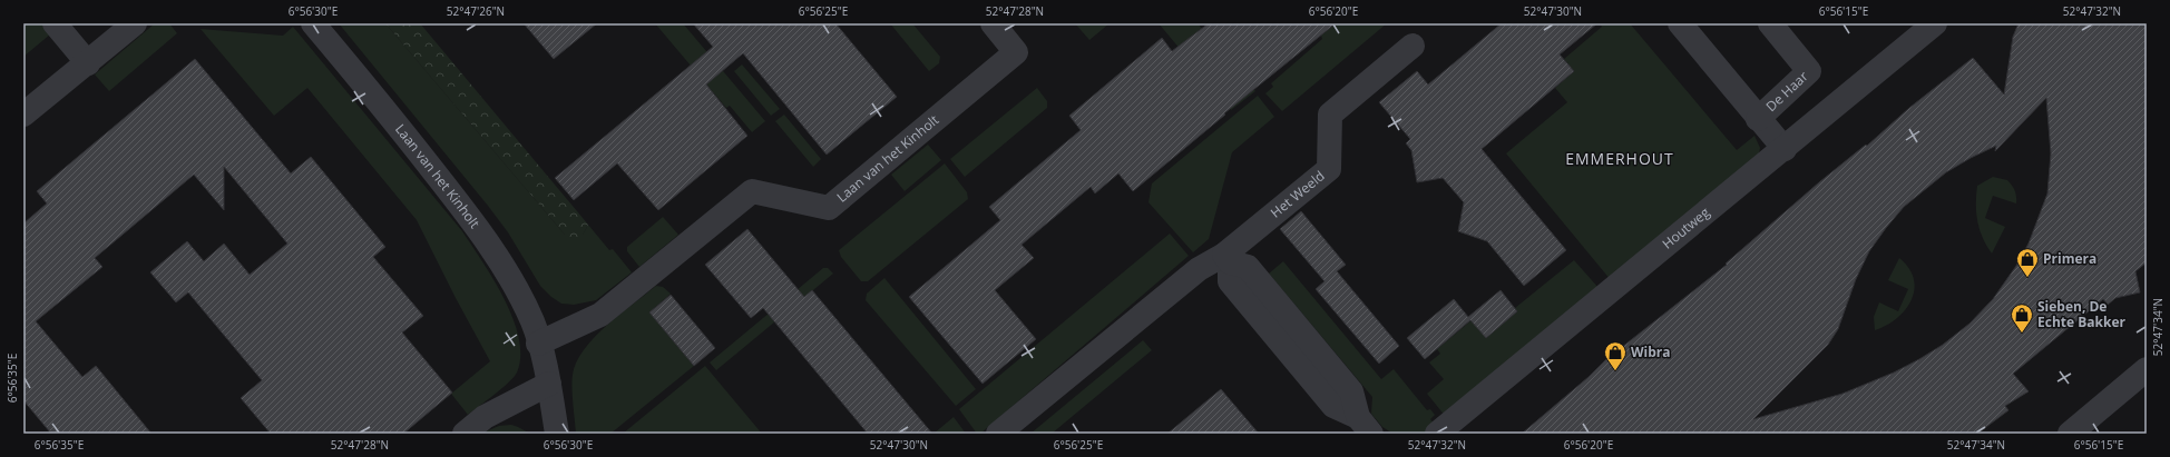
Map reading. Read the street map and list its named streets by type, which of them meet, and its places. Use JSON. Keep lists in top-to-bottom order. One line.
{"streets":{"street":["De Haar","Laan van het Kinholt","Het Weeld","Houtweg"]},"crossings":[["De Haar","Houtweg"]],"districts":["EMMERHOUT"],"places":{"shop":["Primera","Sieben, De Echte Bakker","Wibra"]},"coordinates":["6°56'30\"E","52°47'26\"N","6°56'25\"E","52°47'28\"N","6°56'20\"E","52°47'30\"N","6°56'15\"E","52°47'32\"N","52°47'34\"N","6°56'35\"E"]}
